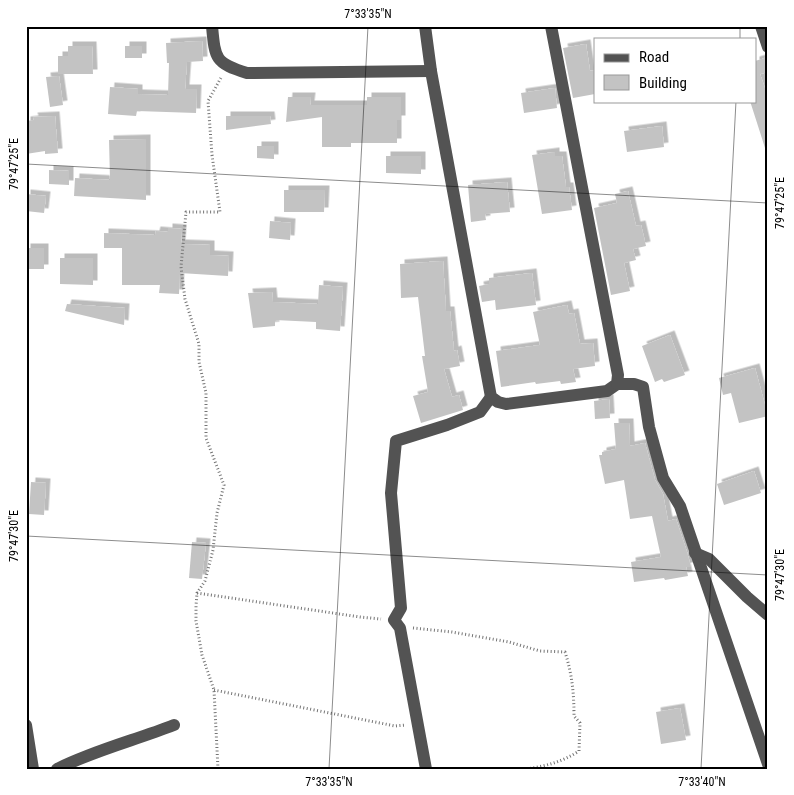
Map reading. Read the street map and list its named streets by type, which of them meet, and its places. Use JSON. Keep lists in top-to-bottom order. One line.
{"legend":["Road","Building"],"coordinates":["7°33'35\"N","79°47'25\"E","79°47'30\"E","7°33'40\"N"]}
